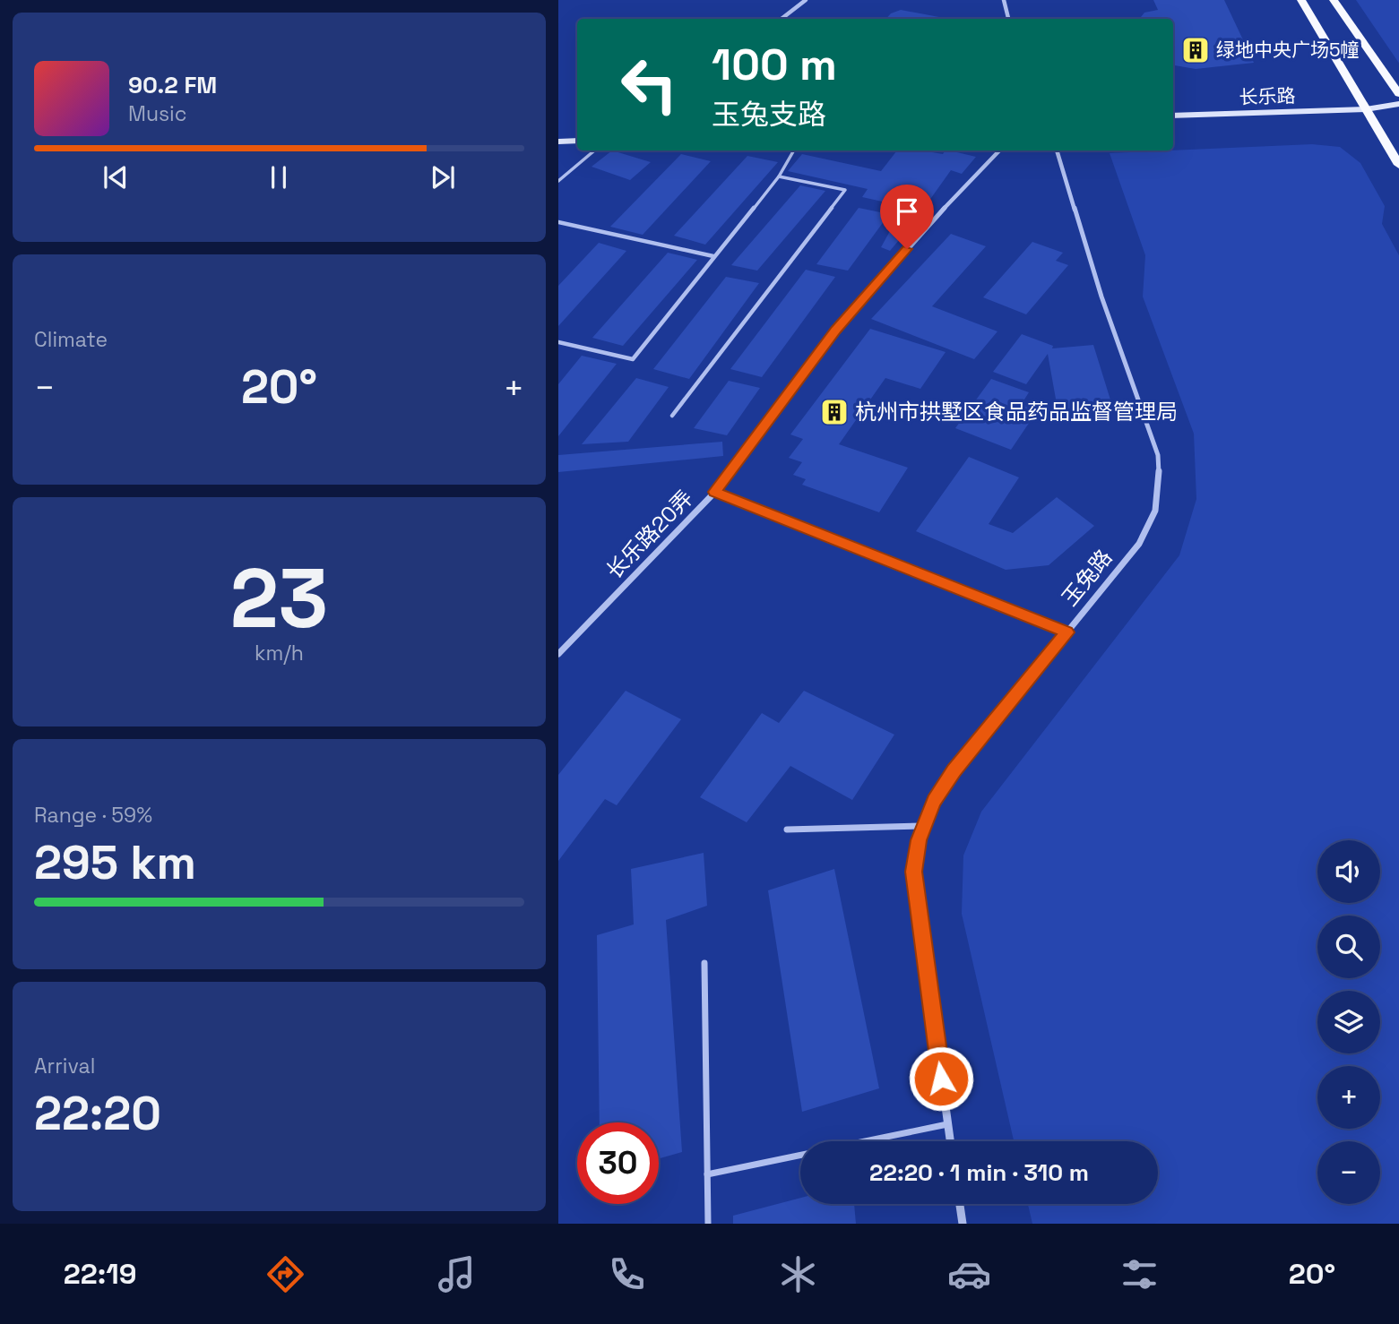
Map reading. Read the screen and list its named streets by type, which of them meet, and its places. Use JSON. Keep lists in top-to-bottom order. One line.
{"streets":{"street":["长乐路","长乐路20弄","玉兔路"]},"places":{"building":["绿地中央广场5幢","杭州市拱墅区食品药品监督管理局"]},"page":{"turn":["100 m","玉兔支路"],"song":["90.2 FM","Music"],"tile":["Climate",["23","km/h"],["Range · 59%","295 km"],["Arrival","22:20"]],"heat":["−","20°","+"],"map_buttons":["+","−"],"limit":"30","trip":"22:20 · 1 min · 310 m","tabs":["22:19","20°"]}}
